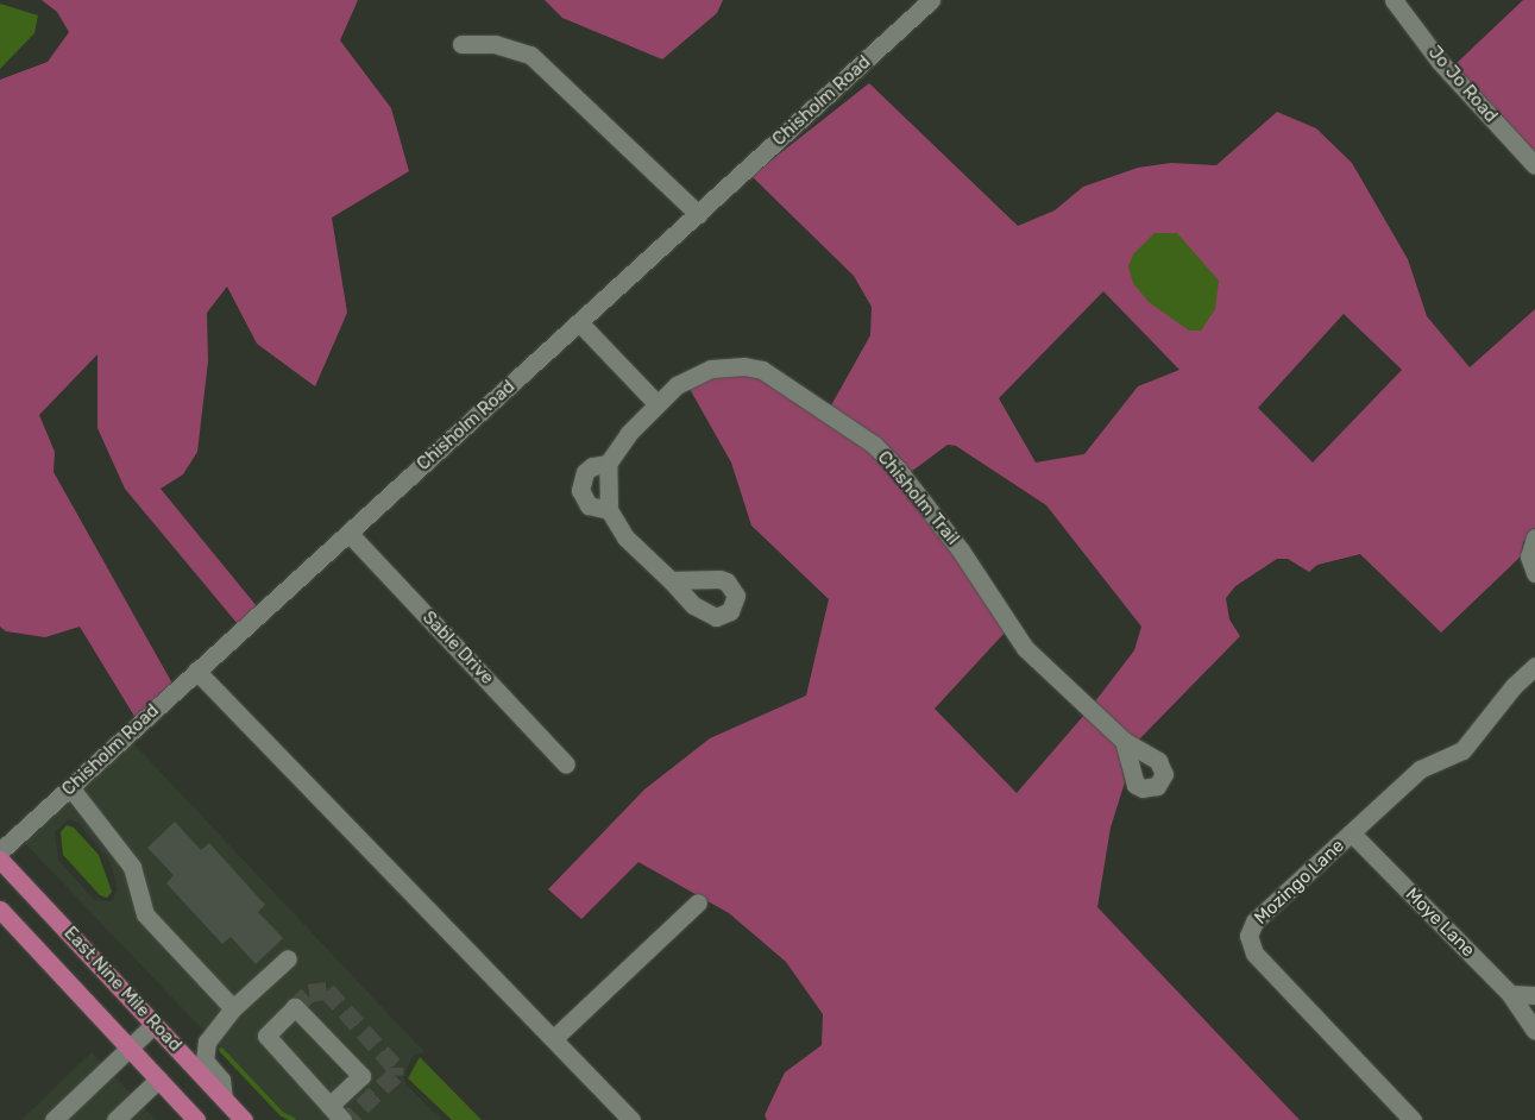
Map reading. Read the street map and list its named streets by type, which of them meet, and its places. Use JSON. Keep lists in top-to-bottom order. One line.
{"streets":{"main road":["East Nine Mile Road"],"street":["Jo Jo Road","Chisholm Road","Chisholm Trail","Sable Drive","Mozingo Lane","Moye Lane"]},"crossings":[["Chisholm Road","Sable Drive"],["Mozingo Lane","Moye Lane"]]}
